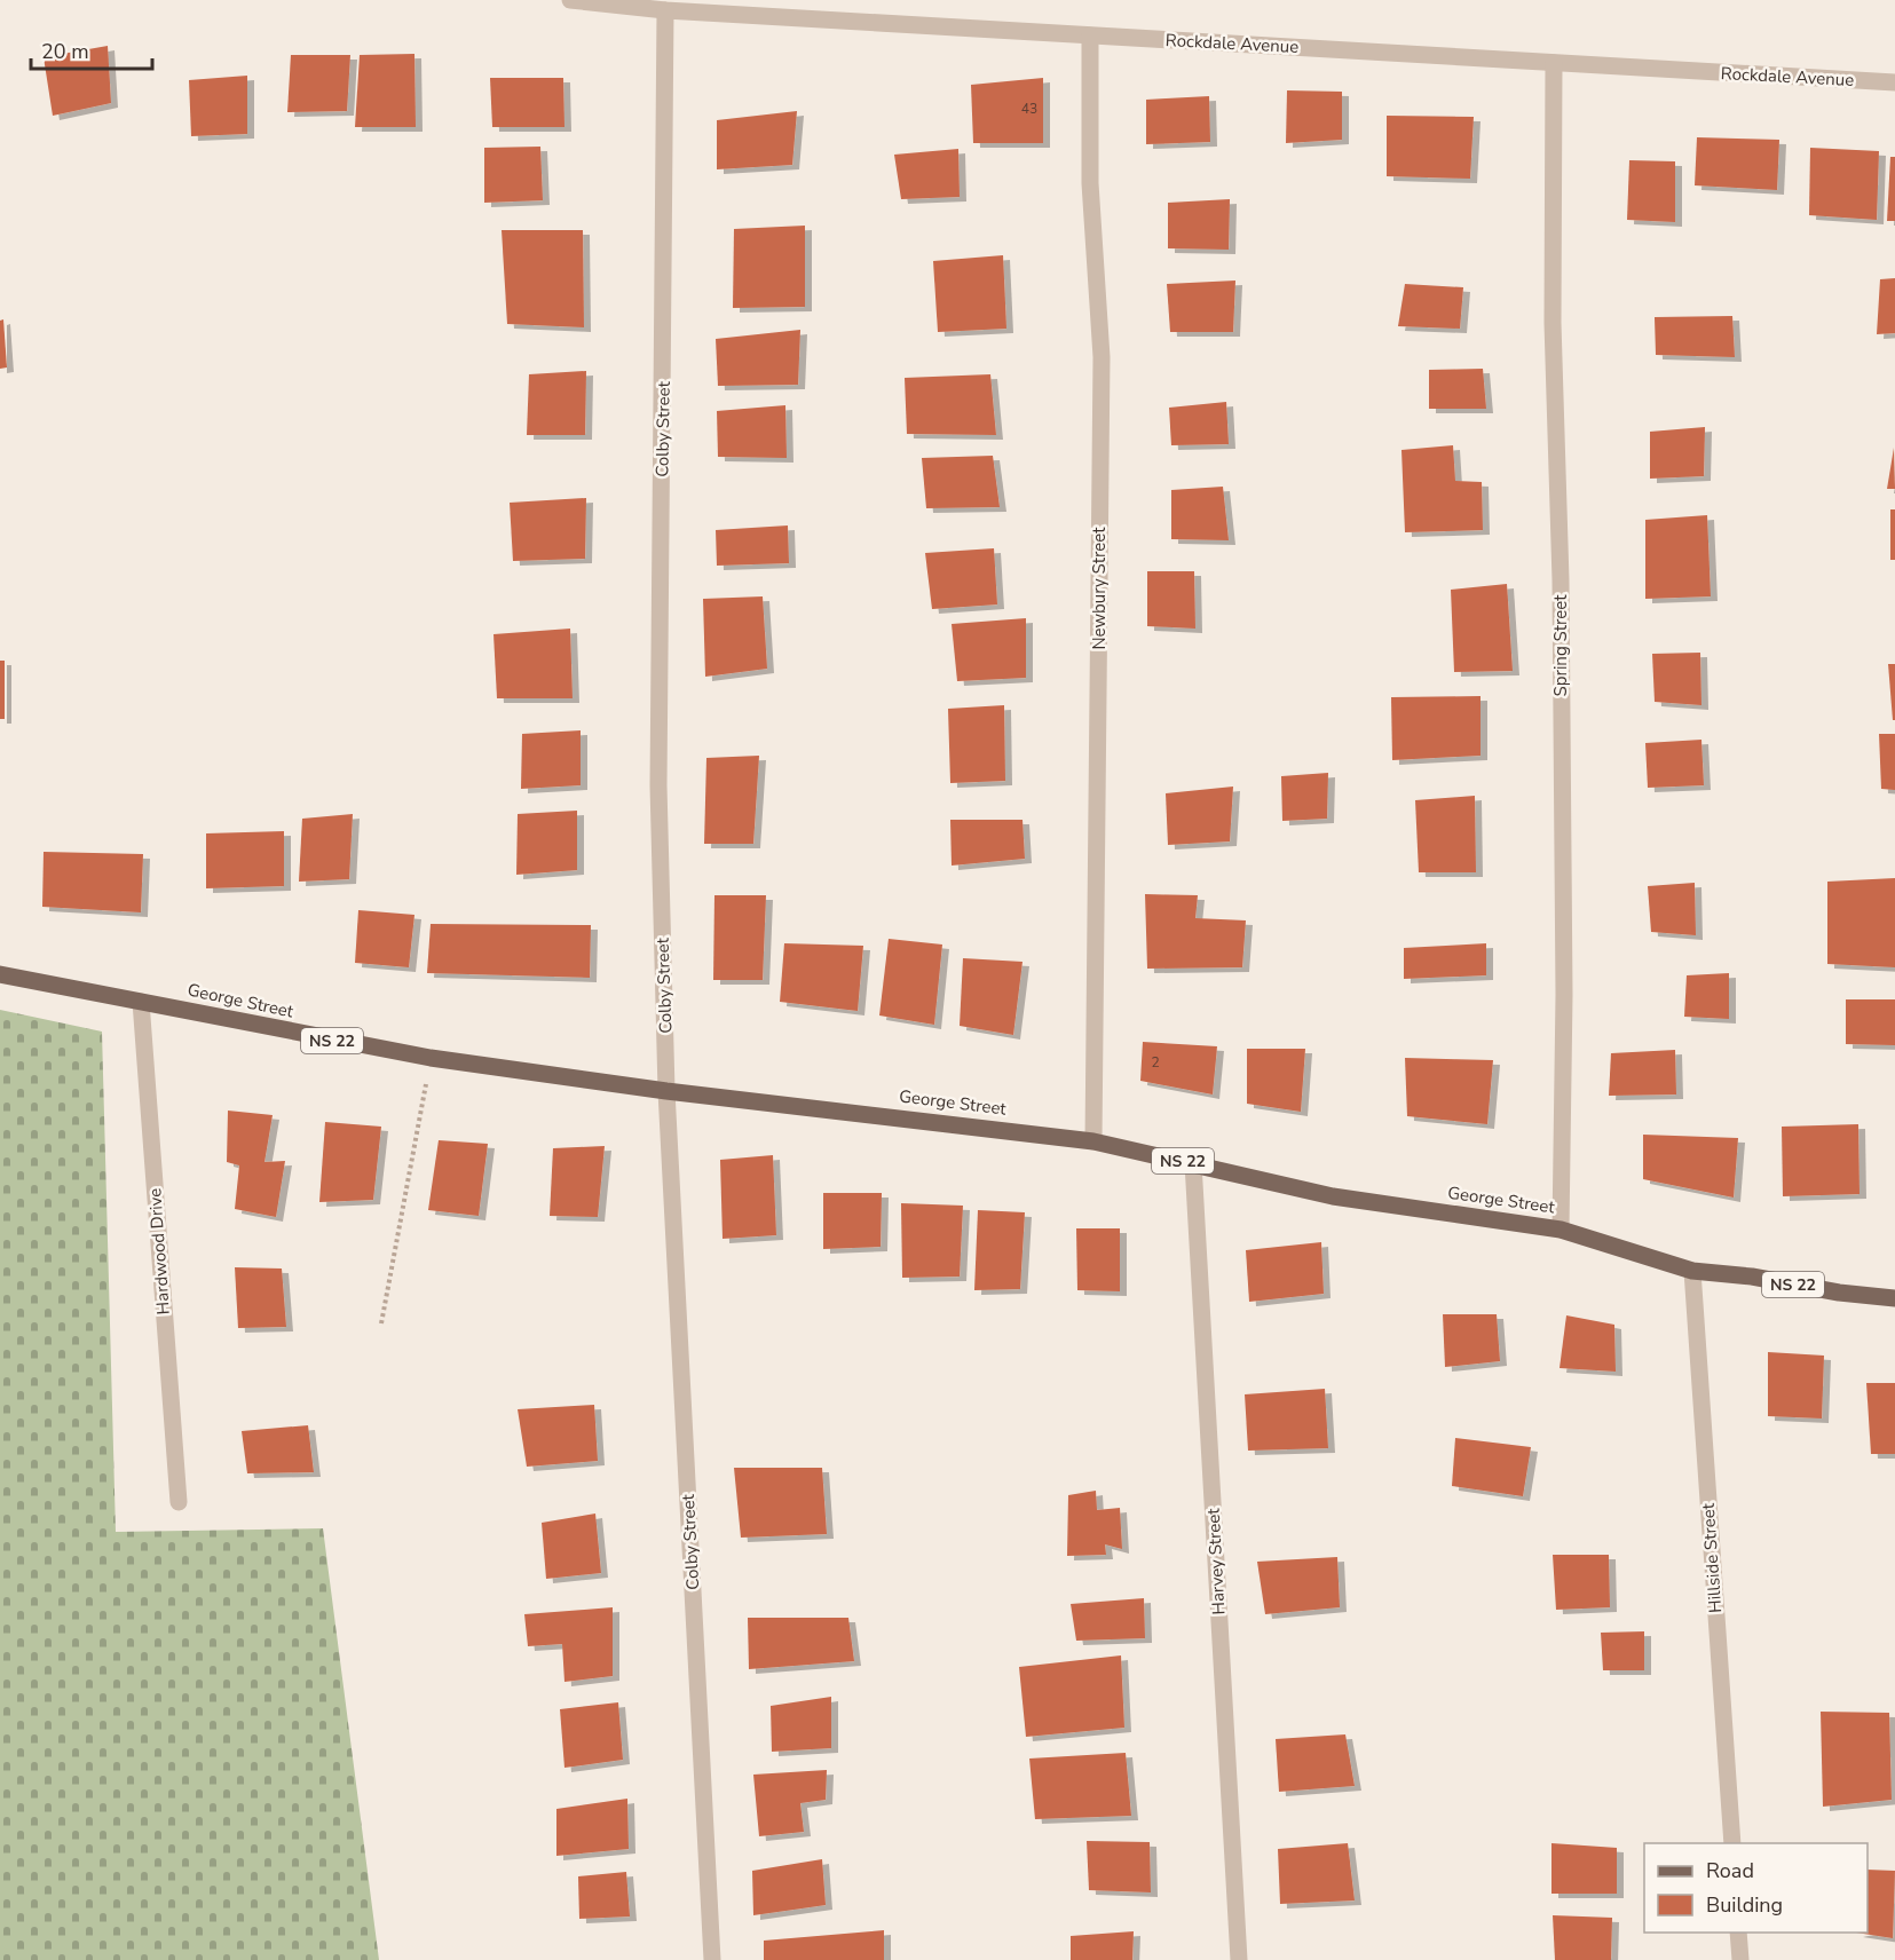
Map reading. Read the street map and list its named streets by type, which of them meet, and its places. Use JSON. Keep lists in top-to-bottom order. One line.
{"streets":{"main road":["George Street","NS 22"],"street":["Rockdale Avenue","Colby Street","Newbury Street","Spring Street","Hardwood Drive","Hillside Street","Harvey Street"]},"crossings":[["Rockdale Avenue","Colby Street"],["Rockdale Avenue","Newbury Street"],["Rockdale Avenue","Spring Street"],["Colby Street","George Street"],["Newbury Street","George Street"],["Spring Street","George Street"],["George Street","Hardwood Drive"],["George Street","Hillside Street"],["George Street","Harvey Street"]],"house_numbers":["43","2"],"legend":["Road","Building"],"scale_bar":"20 m"}
